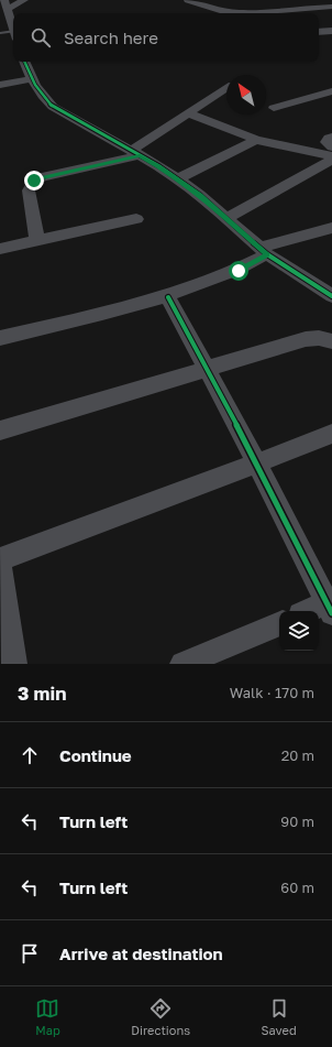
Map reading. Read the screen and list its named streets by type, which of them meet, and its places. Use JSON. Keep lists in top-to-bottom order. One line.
{"north":"top left","page":{"search":"Search here","heading":["3 min","Walk · 170 m"],"list":[["Continue","20 m"],["Turn left","90 m"],["Turn left","60 m"],"Arrive at destination"],"nav":["Map","Directions","Saved"]}}
